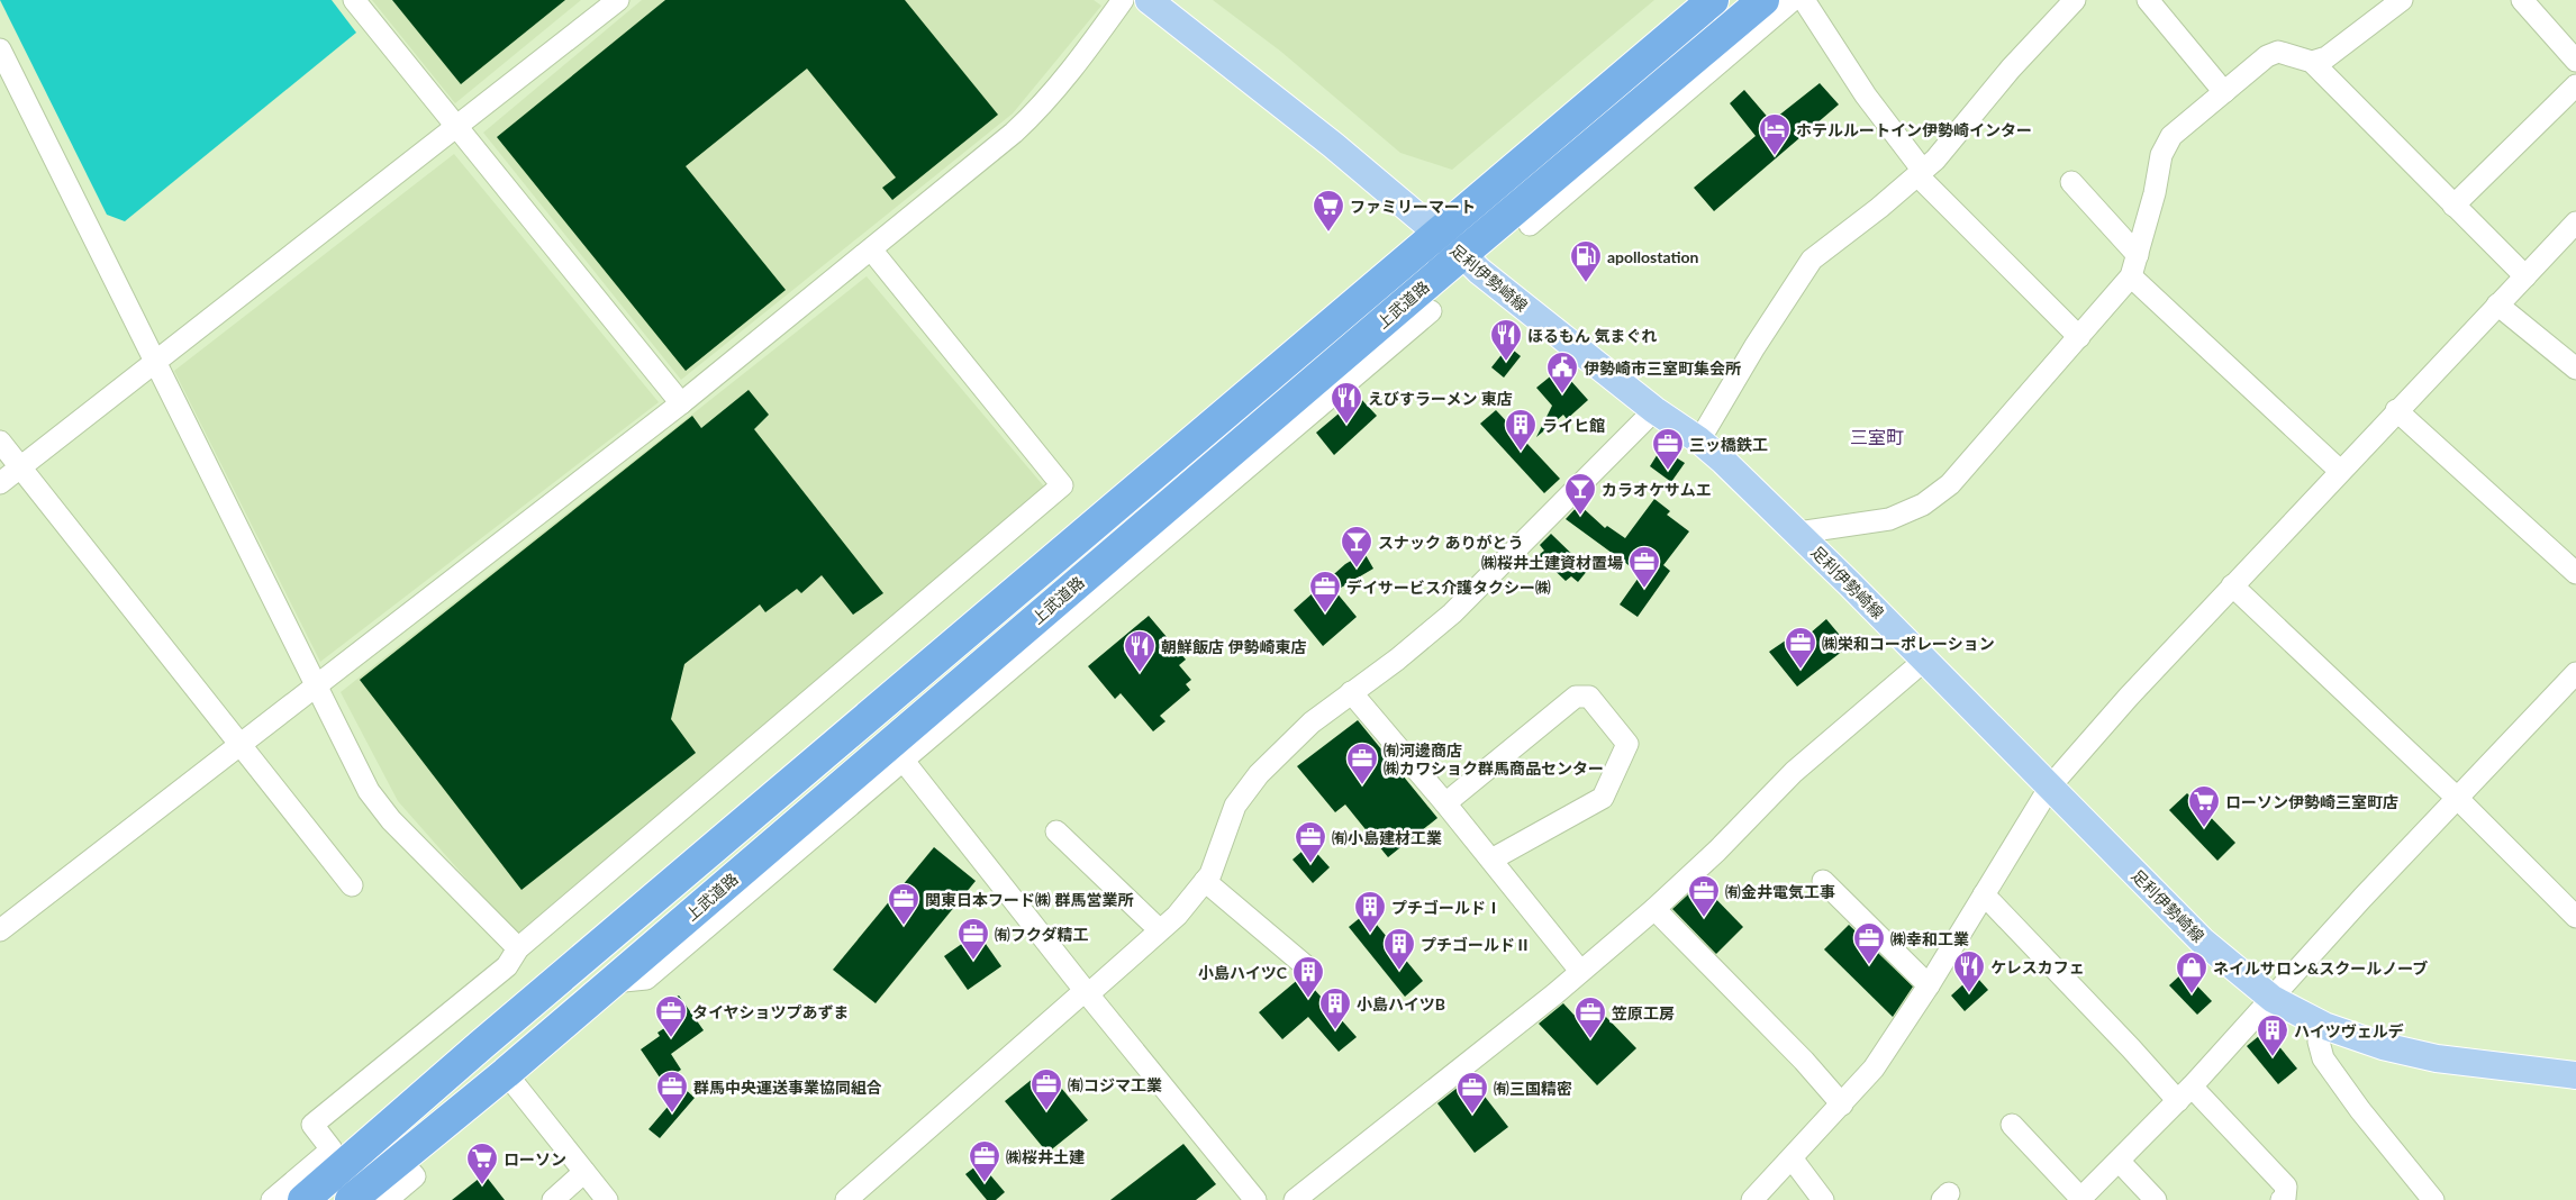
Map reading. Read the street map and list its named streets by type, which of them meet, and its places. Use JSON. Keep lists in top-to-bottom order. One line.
{"streets":{"highway":["上武道路"],"main road":["足利伊勢崎線"]},"crossings":[["足利伊勢崎線","上武道路"]],"districts":["三室町"],"places":{"hotel":["ホテルルートイン伊勢崎インター"],"supermarket":["ファミリーマート","ローソン伊勢崎三室町店","ローソン"],"fuel station":["apollostation"],"restaurant":["ほるもん 気まぐれ","えびすラーメン 東店","朝鮮飯店 伊勢崎東店","ケレスカフェ"],"public building":["伊勢崎市三室町集会所"],"building":["ライヒ館","プチゴールドⅠ","プチゴールドⅡ","小島ハイツC","小島ハイツB","ハイツヴェルデ"],"office":["三ッ橋鉄工","㈱桜井土建資材置場","デイサービス介護タクシー㈱","㈱栄和コーポレーション","㈲河邊商店 ㈱カワショク群馬商品センター","㈲小島建材工業","㈲金井電気工事","関東日本フード㈱ 群馬営業所","㈲フクダ精工","㈱幸和工業","タイヤショツプあずま","笠原工房","㈲コジマ工業","群馬中央運送事業協同組合","㈲三国精密","㈱桜井土建"],"bar":["カラオケサムエ","スナック ありがとう"],"shop":["ネイルサロン&スクールノーブ"]}}
